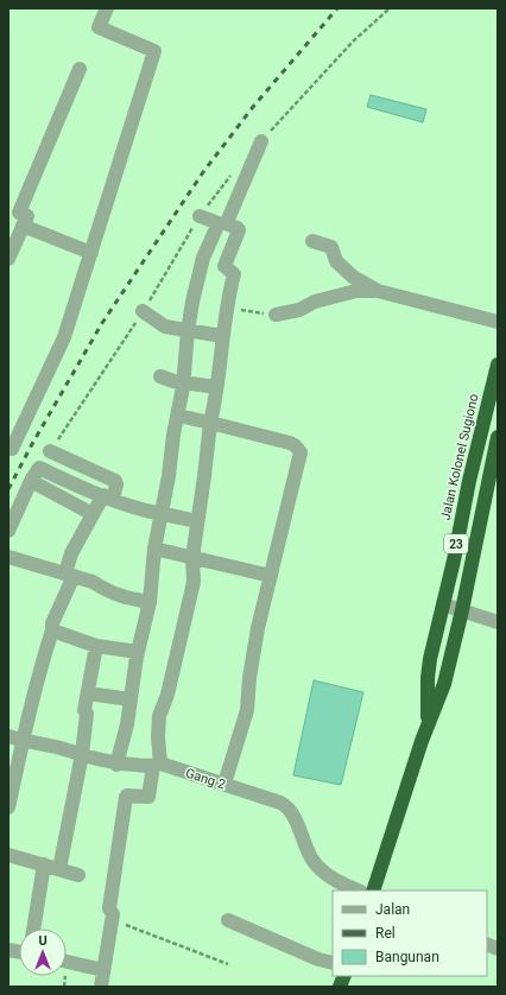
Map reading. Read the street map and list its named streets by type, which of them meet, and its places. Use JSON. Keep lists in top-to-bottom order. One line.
{"streets":{"highway":["Jalan Kolonel Sugiono","23"],"street":["Gang 2"]},"legend":["Jalan","Rel","Bangunan"],"north":"top"}
